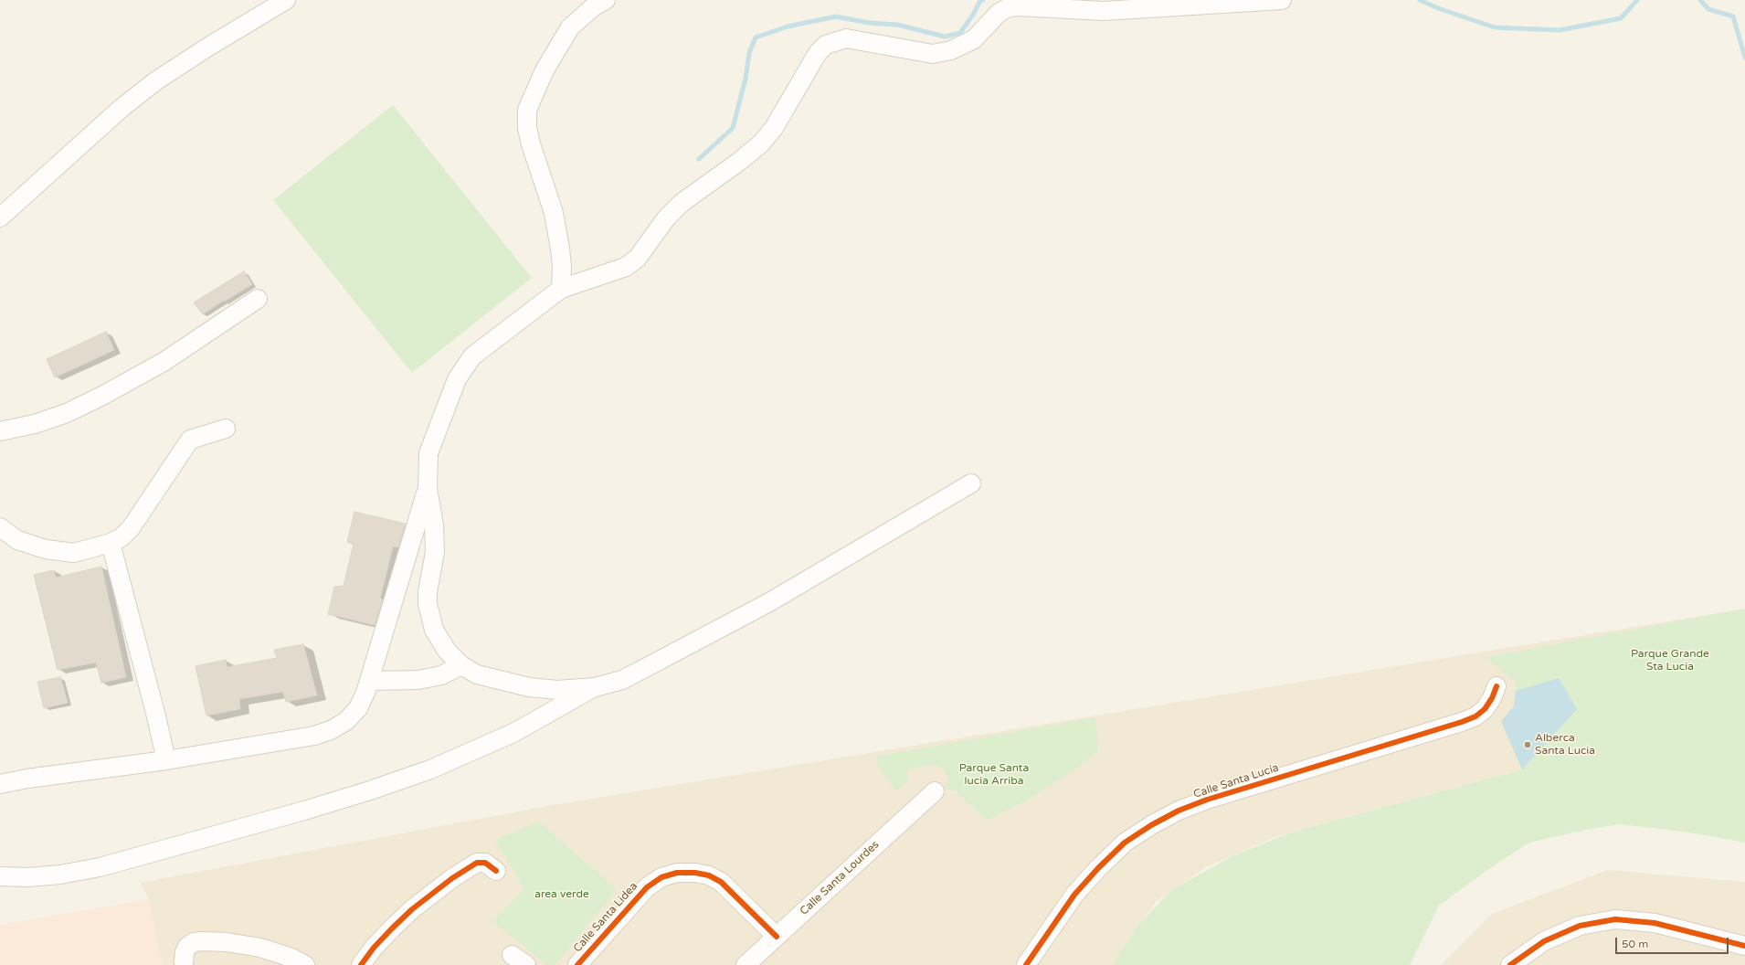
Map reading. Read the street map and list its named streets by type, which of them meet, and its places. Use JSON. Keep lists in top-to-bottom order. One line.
{"streets":{"street":["Calle Santa Lucía","Calle Santa Lourdes","Calle Santa Lidea"]},"crossings":[["Calle Santa Lourdes","Calle Santa Lidea"]],"parks":["Parque Grande Sta Lucia","Parque Santa lucia Arriba","area verde"],"places":["Alberca Santa Lucia"],"scale_bar":"50 m"}
